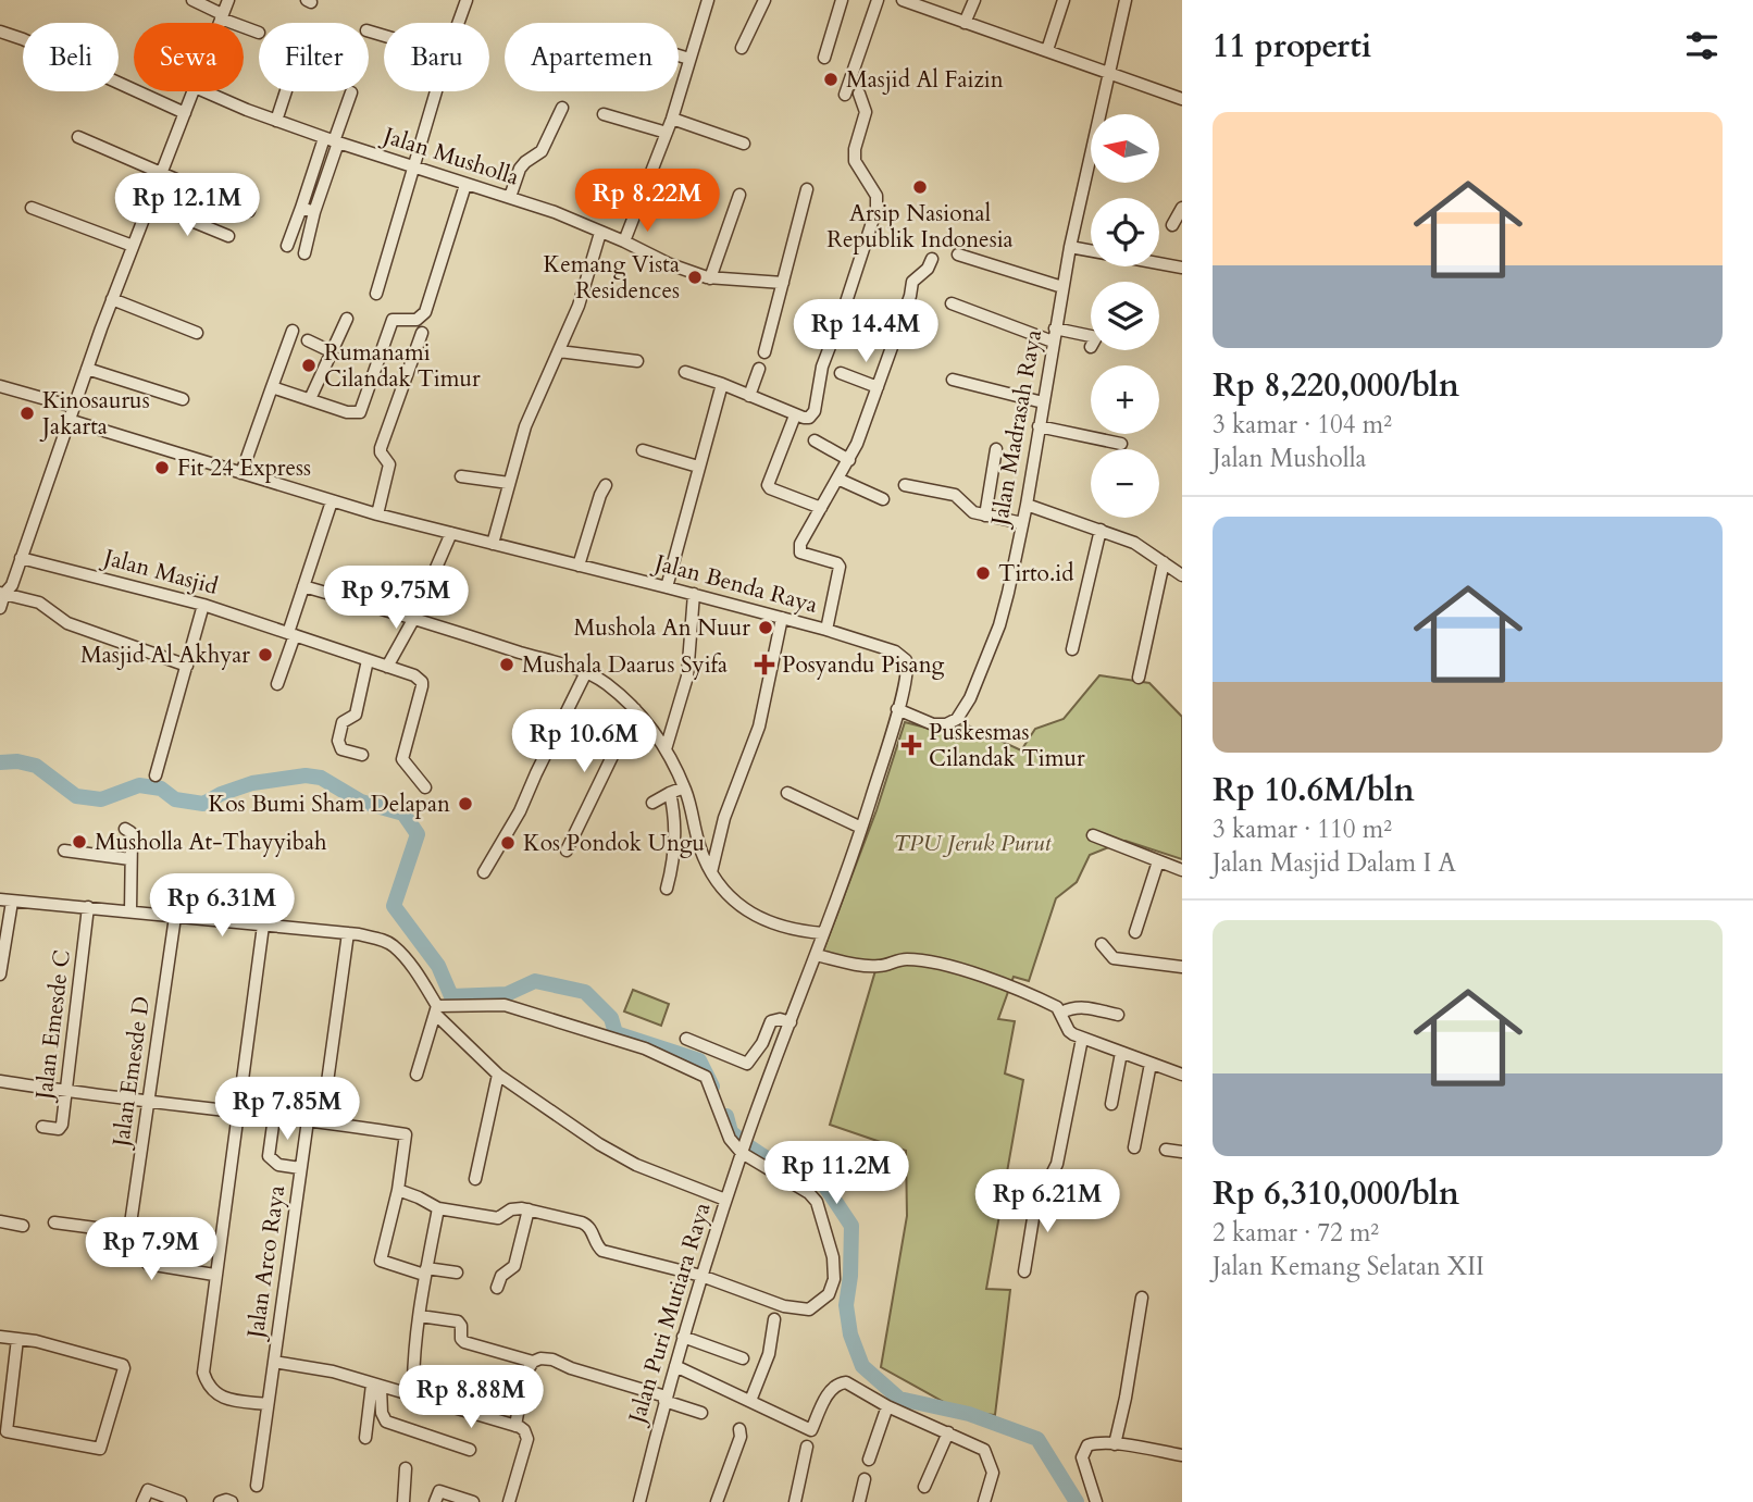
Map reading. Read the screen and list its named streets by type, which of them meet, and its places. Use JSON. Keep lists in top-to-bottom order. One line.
{"streets":{"street":["Jalan Musholla","Jalan Madrasah Raya","Jalan Masjid","Jalan Benda Raya","Jalan Emesde C","Jalan Emesde D","Jalan Arco Raya","Jalan Puri Mutiara Raya"]},"crossings":[["Jalan Madrasah Raya","Jalan Benda Raya"],["Jalan Benda Raya","Jalan Puri Mutiara Raya"]],"parks":["TPU Jeruk Purut"],"places":{"other":["Masjid Al Faizin","Arsip Nasional Republik Indonesia","Kemang Vista Residences","Rumanami Cilandak Timur","Kinosaurus Jakarta","Fit 24 Express","Tirto.id","Mushola An Nuur","Masjid Al Akhyar","Mushala Daarus Syifa","Kos Bumi Sham Delapan","Musholla At-Thayyibah","Kos Pondok Ungu"],"health":["Posyandu Pisang","Puskesmas Cilandak Timur"]},"north":"left","page":{"heading":"11 properti","chip":["Beli","Sewa","Filter","Baru","Apartemen"],"list":[{"name":"Rp 8,220,000/bln","note":"3 kamar · 104 m² · Jalan Musholla"},{"name":"Rp 10.6M/bln","note":"3 kamar · 110 m² · Jalan Masjid Dalam I A"},{"name":"Rp 6,310,000/bln","note":"2 kamar · 72 m² · Jalan Kemang Selatan XII"}],"map_buttons":["+","−"],"price":["Rp 8.22M","Rp 12.1M","Rp 14.4M","Rp 9.75M","Rp 10.6M","Rp 6.31M","Rp 7.85M","Rp 11.2M","Rp 6.21M","Rp 7.9M","Rp 8.88M"]}}
